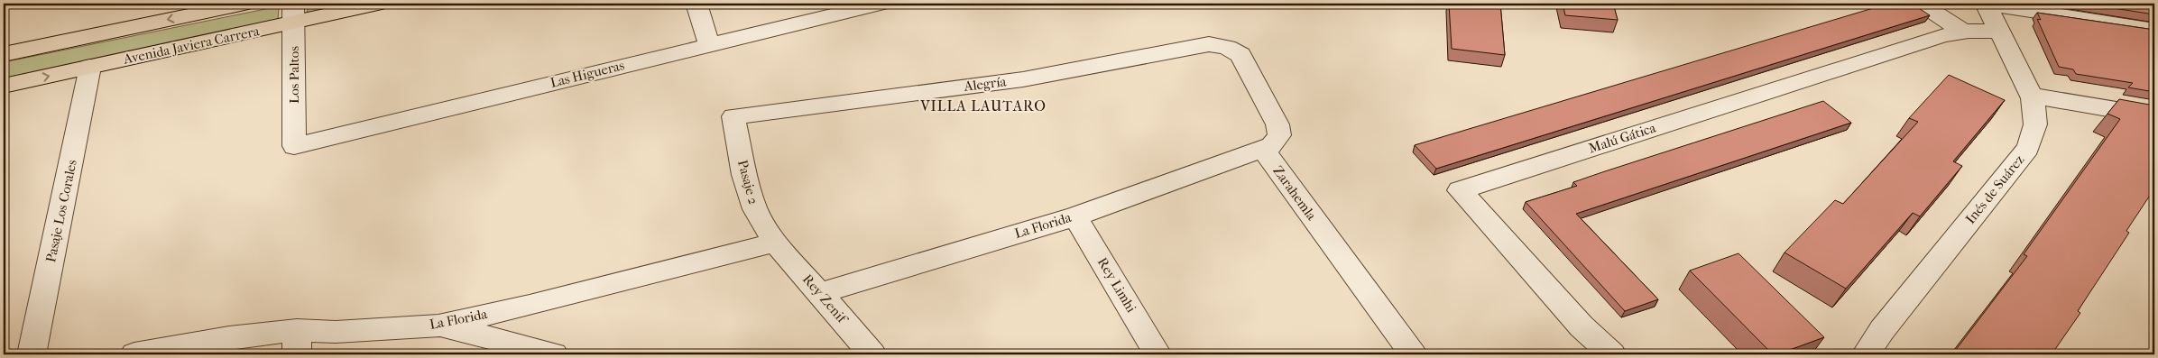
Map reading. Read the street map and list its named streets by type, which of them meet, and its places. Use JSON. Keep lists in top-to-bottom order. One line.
{"streets":{"main road":["Avenida Javiera Carrera"],"street":["Las Higueras","Los Paltos","Alegría","Malú Gática","Pasaje 2","Inés de Suárez","Zarahemla","Pasaje Los Corales","La Florida","Rey Limhi","Rey Zenif"]},"crossings":[["Avenida Javiera Carrera","Los Paltos"],["Avenida Javiera Carrera","Pasaje Los Corales"],["Las Higueras","Los Paltos"],["Alegría","Pasaje 2"],["Alegría","Zarahemla"],["Alegría","La Florida"],["Malú Gática","Inés de Suárez"],["Pasaje 2","La Florida"],["Pasaje 2","Rey Zenif"],["Zarahemla","La Florida"],["La Florida","Rey Limhi"],["La Florida","Rey Zenif"]],"districts":["VILLA LAUTARO"]}
